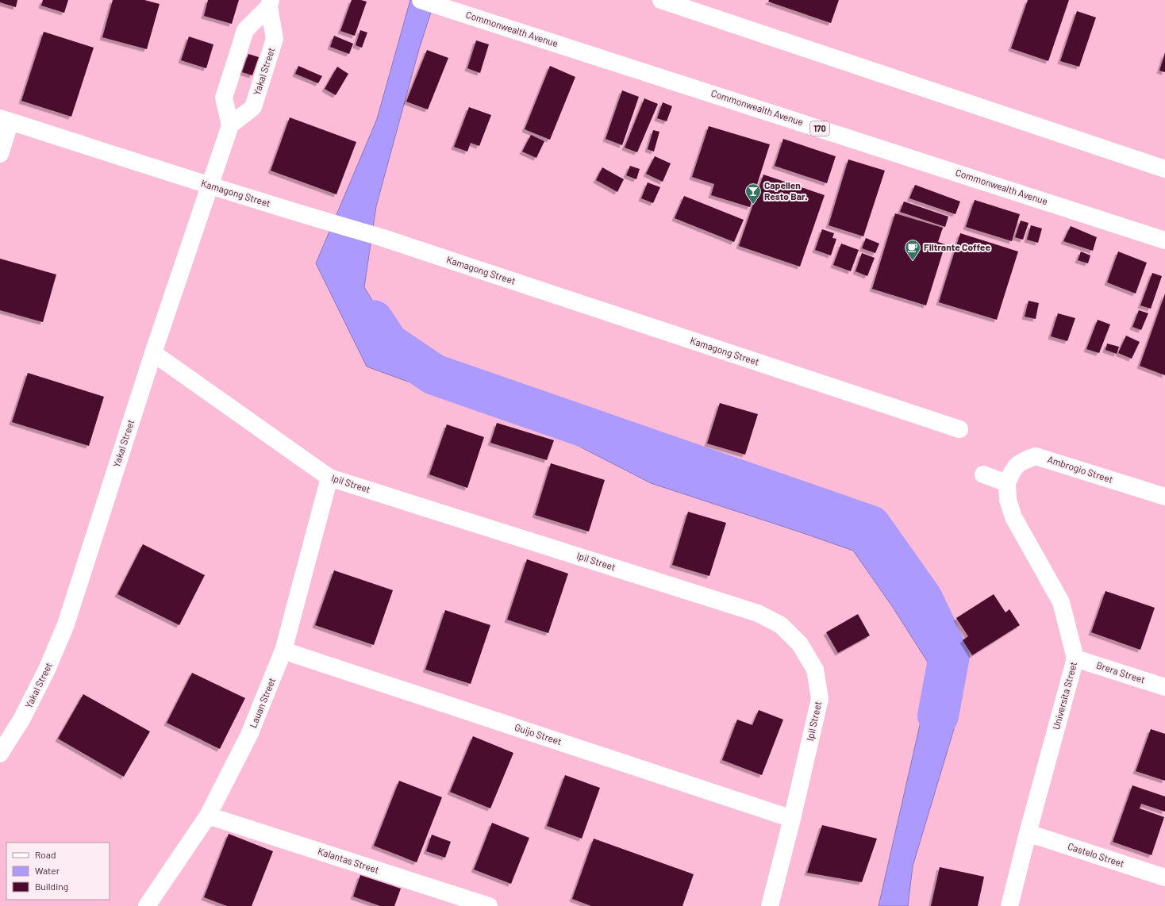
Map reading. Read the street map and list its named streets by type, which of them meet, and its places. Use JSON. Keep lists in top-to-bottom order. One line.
{"streets":{"street":["Commonwealth Avenue","Yakal Street","170","Kamagong Street","Ambrogio Street","Ipil Street","Brera Street","Universita Street","Lauan Street","Guijo Street","Castelo Street","Kalantas Street"]},"crossings":[["Yakal Street","Kamagong Street"],["Yakal Street","Ipil Street"],["Ambrogio Street","Universita Street"],["Ipil Street","Lauan Street"],["Ipil Street","Guijo Street"],["Brera Street","Universita Street"],["Universita Street","Castelo Street"],["Lauan Street","Guijo Street"],["Lauan Street","Kalantas Street"]],"places":{"bar":["Capellen Resto Bar."],"cafe":["Filtrante Coffee"]},"legend":["Road","Water","Building"]}
